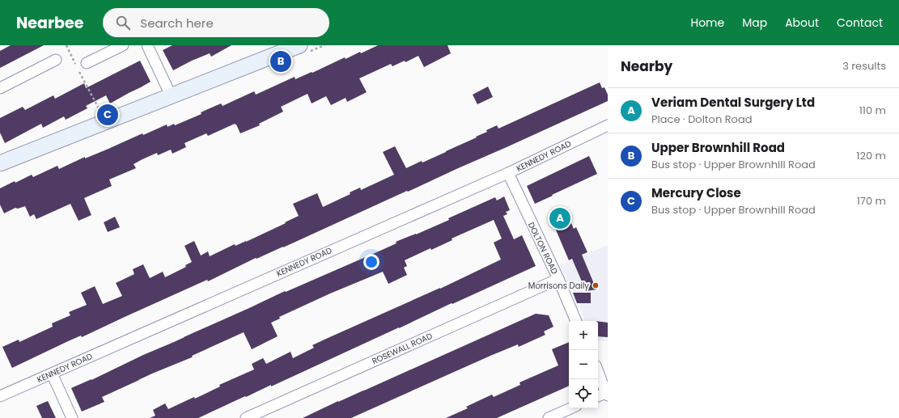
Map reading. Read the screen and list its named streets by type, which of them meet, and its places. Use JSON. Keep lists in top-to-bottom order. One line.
{"streets":{"street":["KENNEDY ROAD","DOLTON ROAD","ROSEWALL ROAD"]},"crossings":[["KENNEDY ROAD","DOLTON ROAD"],["DOLTON ROAD","ROSEWALL ROAD"]],"places":["Morrisons Daily"],"page":{"header":"Nearbee","search":"Search here","nav":["Home","Map","About","Contact"],"heading":["Nearby","3 results"],"pins":["B","C","A"],"list":[{"mark":"A","name":"Veriam Dental Surgery Ltd","note":"Place · Dolton Road","value":"110 m"},{"mark":"B","name":"Upper Brownhill Road","note":"Bus stop · Upper Brownhill Road","value":"120 m"},{"mark":"C","name":"Mercury Close","note":"Bus stop · Upper Brownhill Road","value":"170 m"}],"map_buttons":["+","−"]}}
